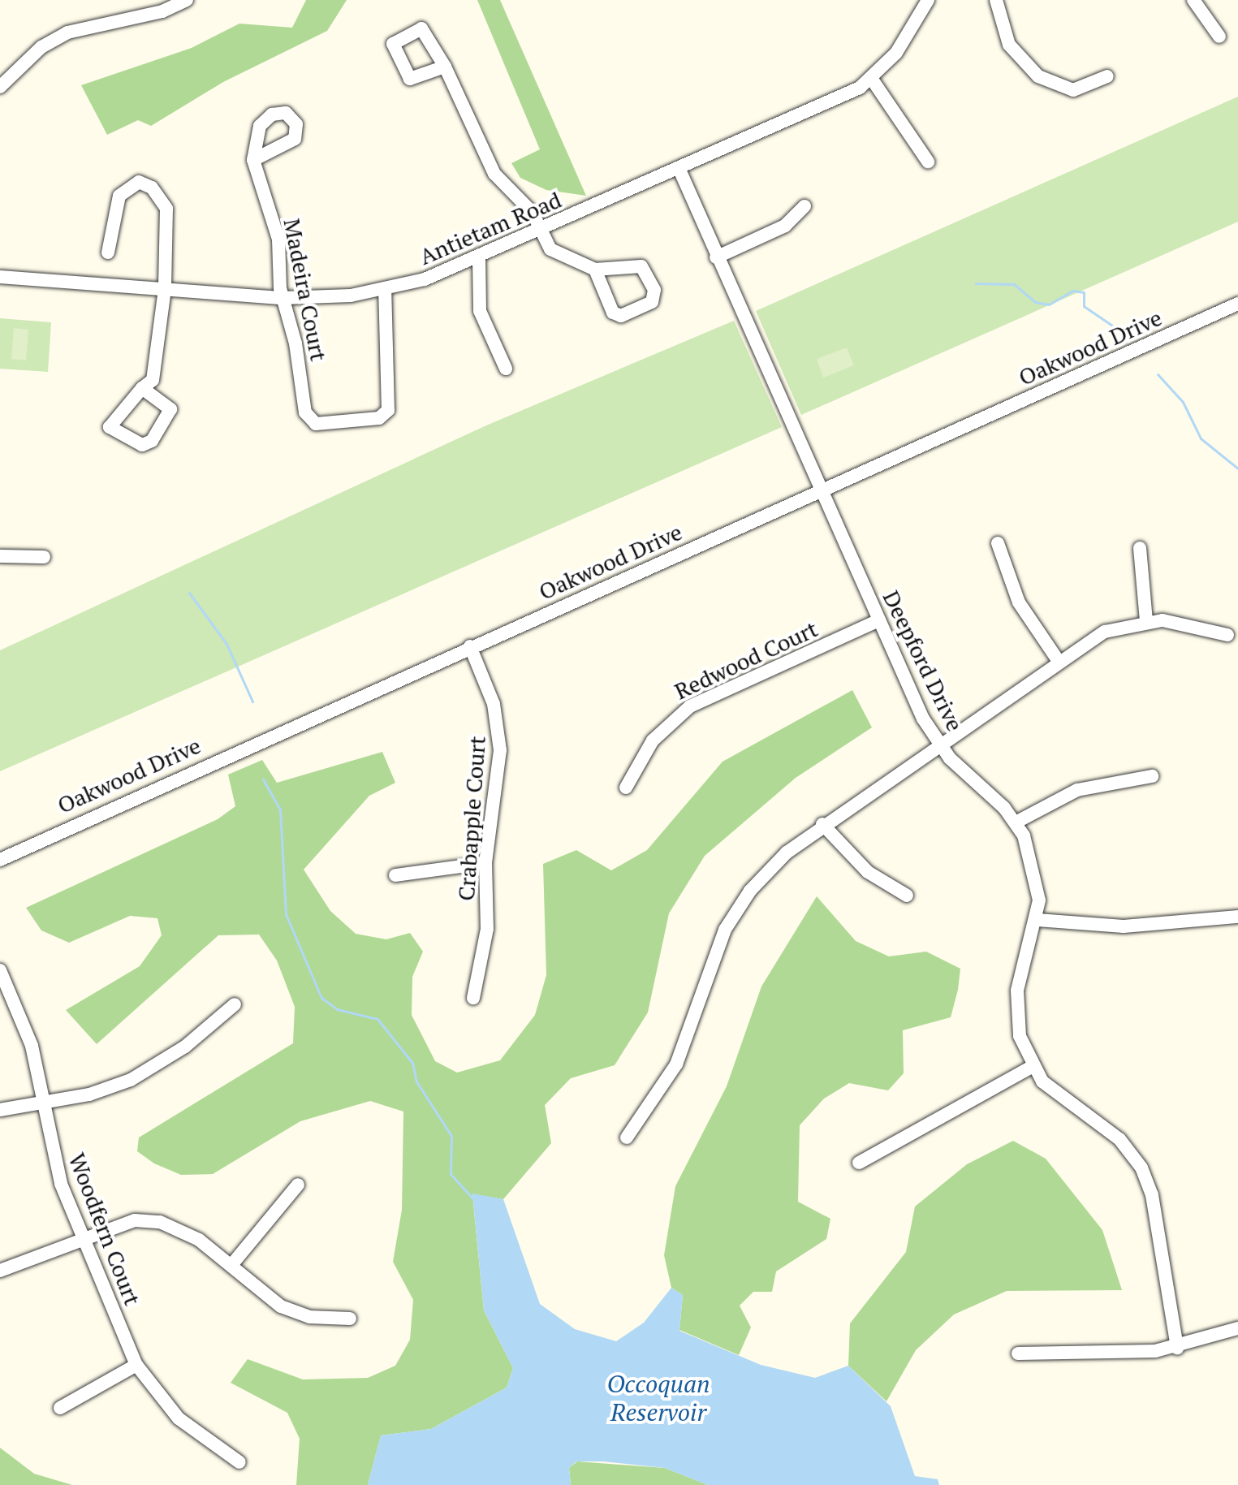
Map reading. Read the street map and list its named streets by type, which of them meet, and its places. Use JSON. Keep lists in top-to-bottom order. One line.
{"streets":{"street":["Antietam Road","Madeira Court","Oakwood Drive","Redwood Court","Deepford Drive","Crabapple Court","Woodfern Court"]},"crossings":[["Antietam Road","Madeira Court"],["Antietam Road","Deepford Drive"],["Oakwood Drive","Deepford Drive"],["Oakwood Drive","Crabapple Court"],["Redwood Court","Deepford Drive"]],"water":["Occoquan Reservoir"]}
